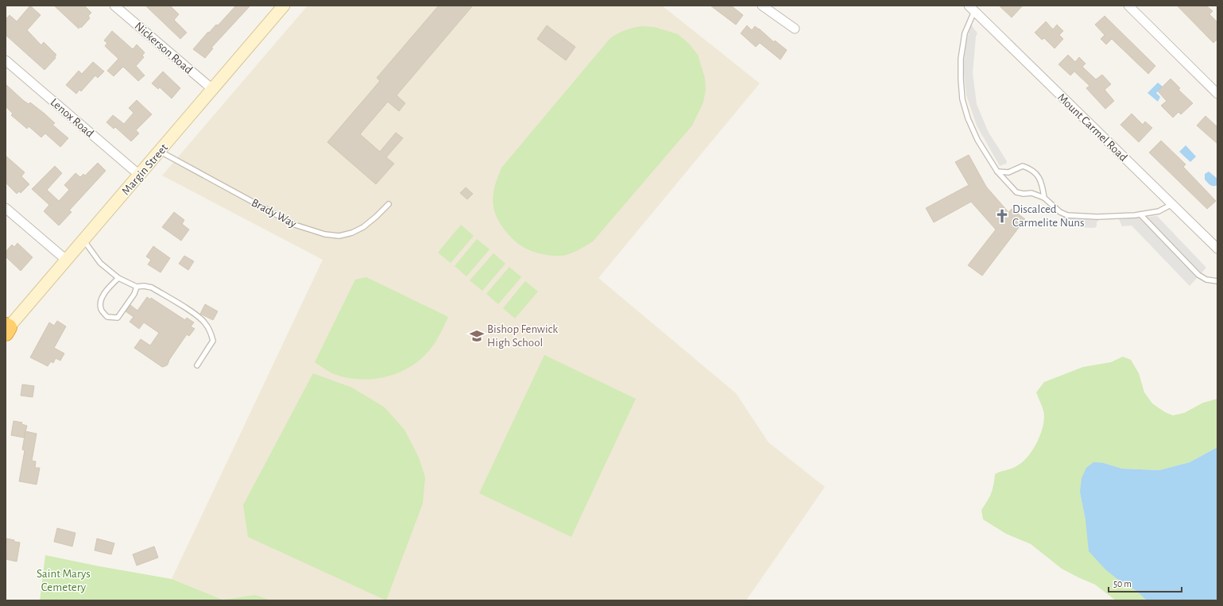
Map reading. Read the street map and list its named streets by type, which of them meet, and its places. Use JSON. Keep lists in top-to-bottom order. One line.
{"streets":{"main road":["Margin Street"],"street":["Nickerson Road","Lenox Road","Mount Carmel Road"],"lane":["Brady Way"]},"crossings":[["Nickerson Road","Margin Street"],["Lenox Road","Margin Street"],["Margin Street","Brady Way"]],"parks":["Saint Marys Cemetery"],"places":{"church":["Discalced Carmelite Nuns"],"school or university":["Bishop Fenwick High School"]},"scale_bar":"50 m"}
